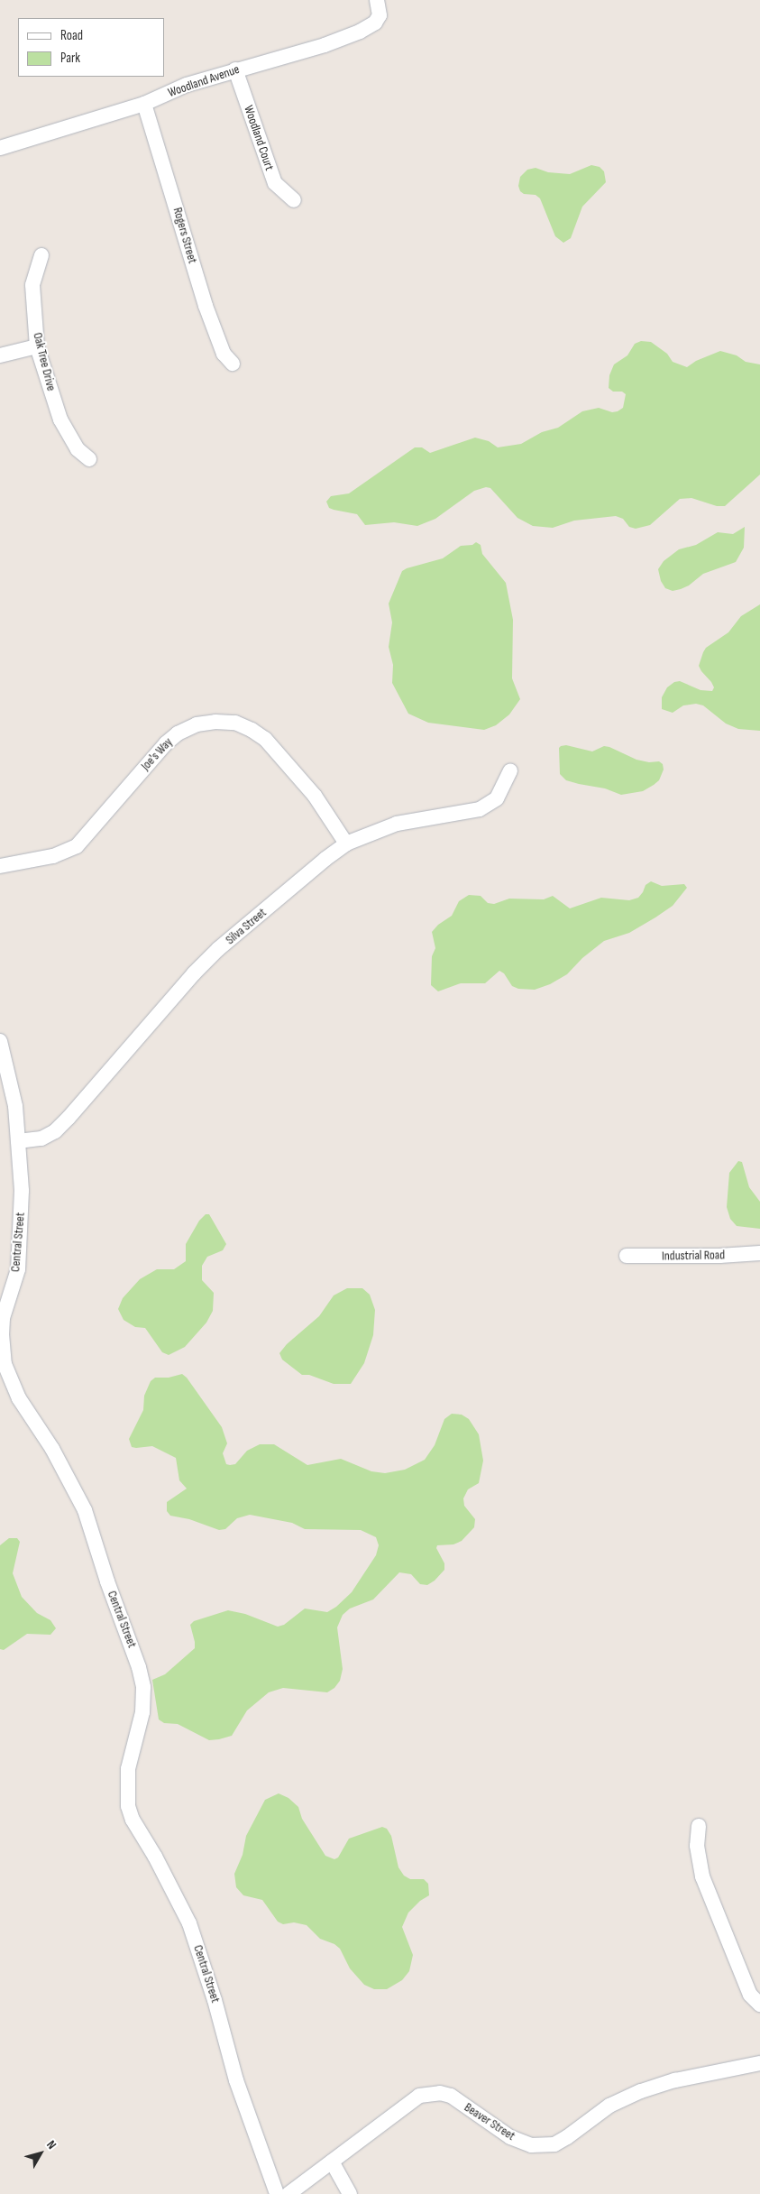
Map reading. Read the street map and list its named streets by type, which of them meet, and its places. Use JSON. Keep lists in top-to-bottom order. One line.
{"streets":{"street":["Woodland Avenue","Woodland Court","Rogers Street","Oak Tree Drive","Joe's Way","Silva Street","Central Street","Industrial Road","Beaver Street"]},"crossings":[["Woodland Avenue","Woodland Court"],["Woodland Avenue","Rogers Street"],["Joe's Way","Silva Street"],["Silva Street","Central Street"]],"legend":["Road","Park"],"north":"top right"}
